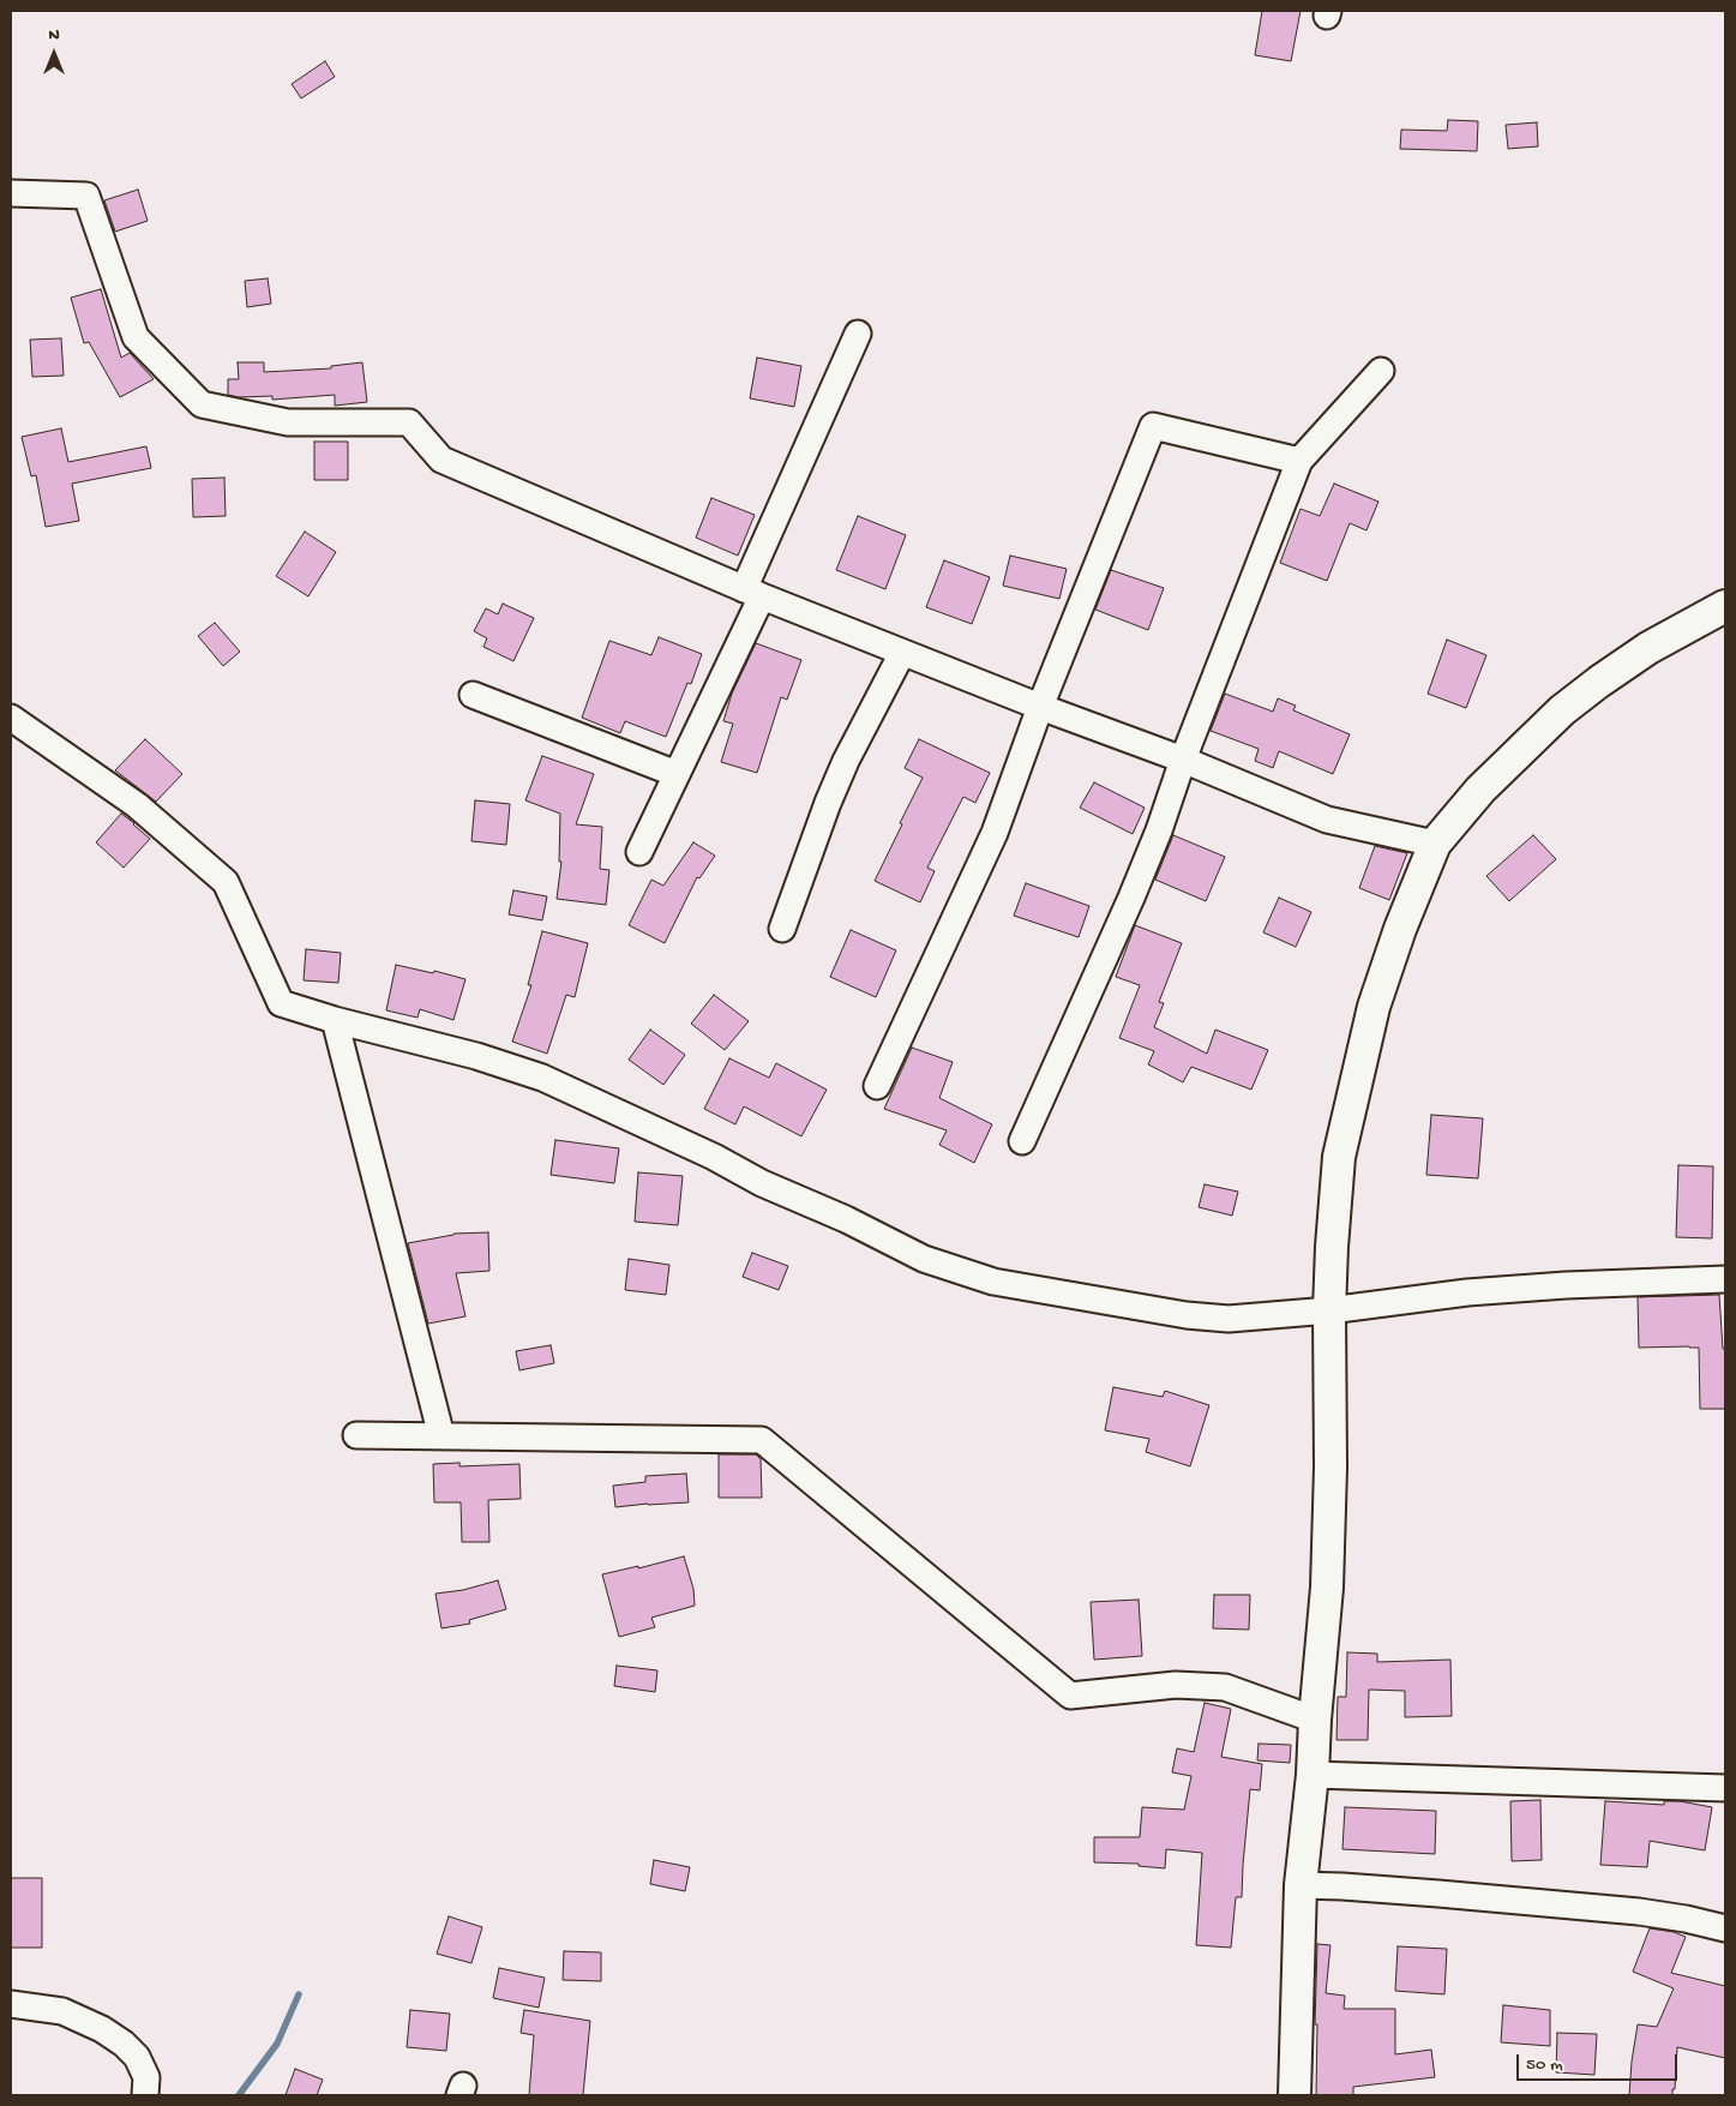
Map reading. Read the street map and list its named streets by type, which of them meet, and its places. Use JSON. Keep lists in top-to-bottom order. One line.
{"scale_bar":"50 m","north":"top"}
